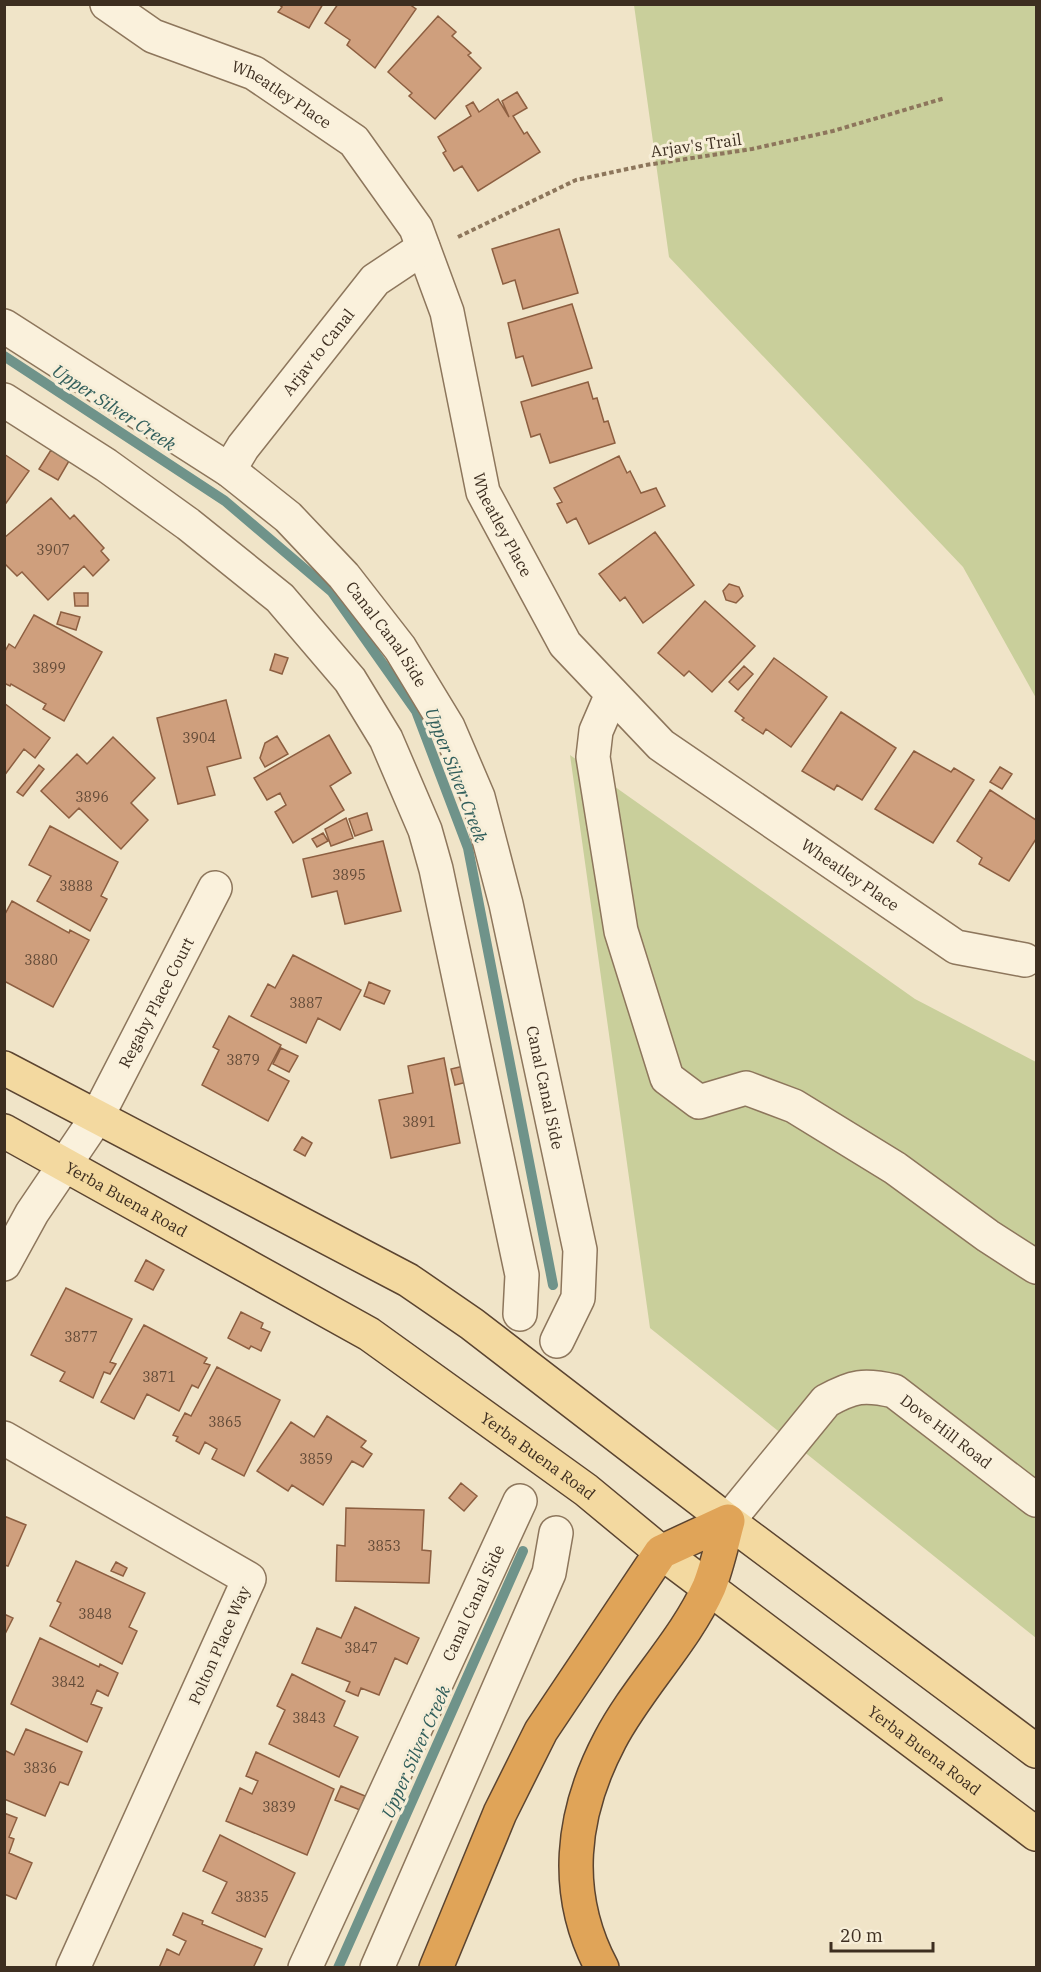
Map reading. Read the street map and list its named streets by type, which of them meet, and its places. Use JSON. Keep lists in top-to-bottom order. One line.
{"streets":{"main road":["Yerba Buena Road"],"street":["Wheatley Place","Arjav to Canal","Canal Canal Side","Regaby Place Court","Dove Hill Road","Polton Place Way"],"path":["Arjav's Trail"]},"crossings":[["Wheatley Place","Arjav to Canal"],["Arjav to Canal","Canal Canal Side"],["Regaby Place Court","Yerba Buena Road"]],"water":["Upper Silver Creek"],"house_numbers":["3907","3899","3904","3896","3895","3888","3880","3887","3879","3891","3877","3871","3865","3859","3853","3848","3847","3842","3843","3836","3839","3835"],"scale_bar":"20 m"}
